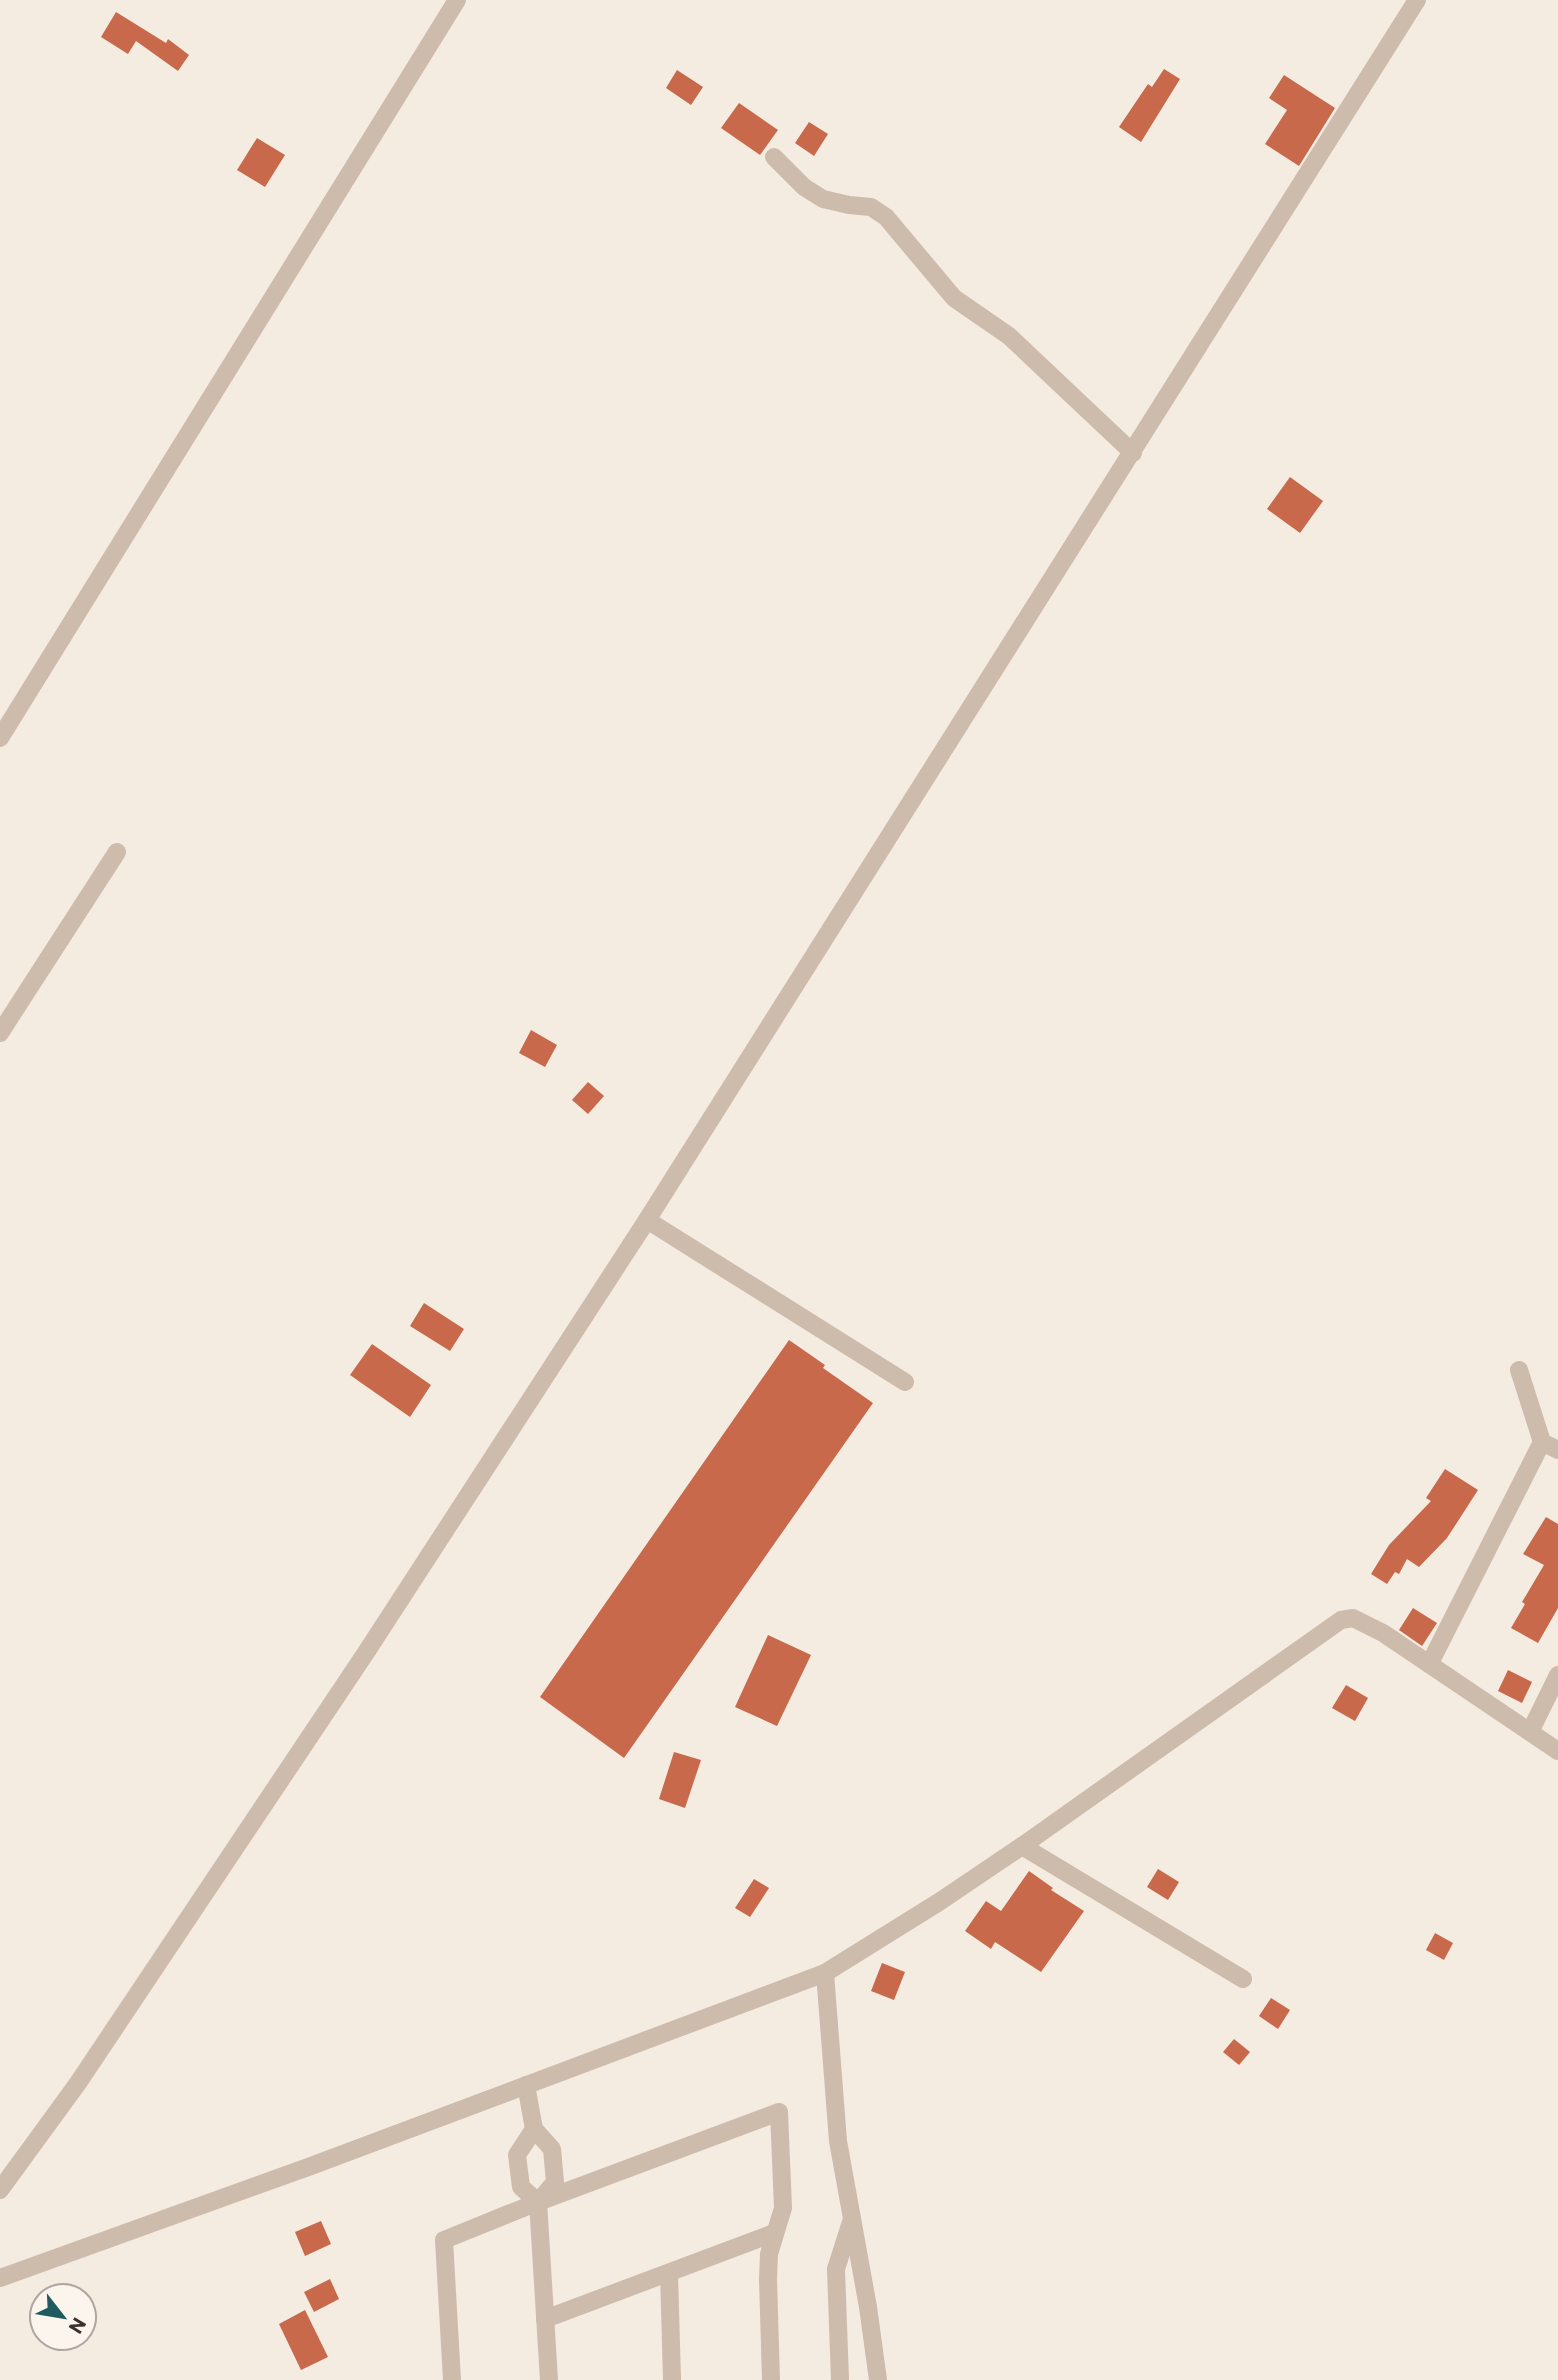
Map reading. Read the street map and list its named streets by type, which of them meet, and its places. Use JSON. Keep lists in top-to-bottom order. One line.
{"north":"bottom right"}
